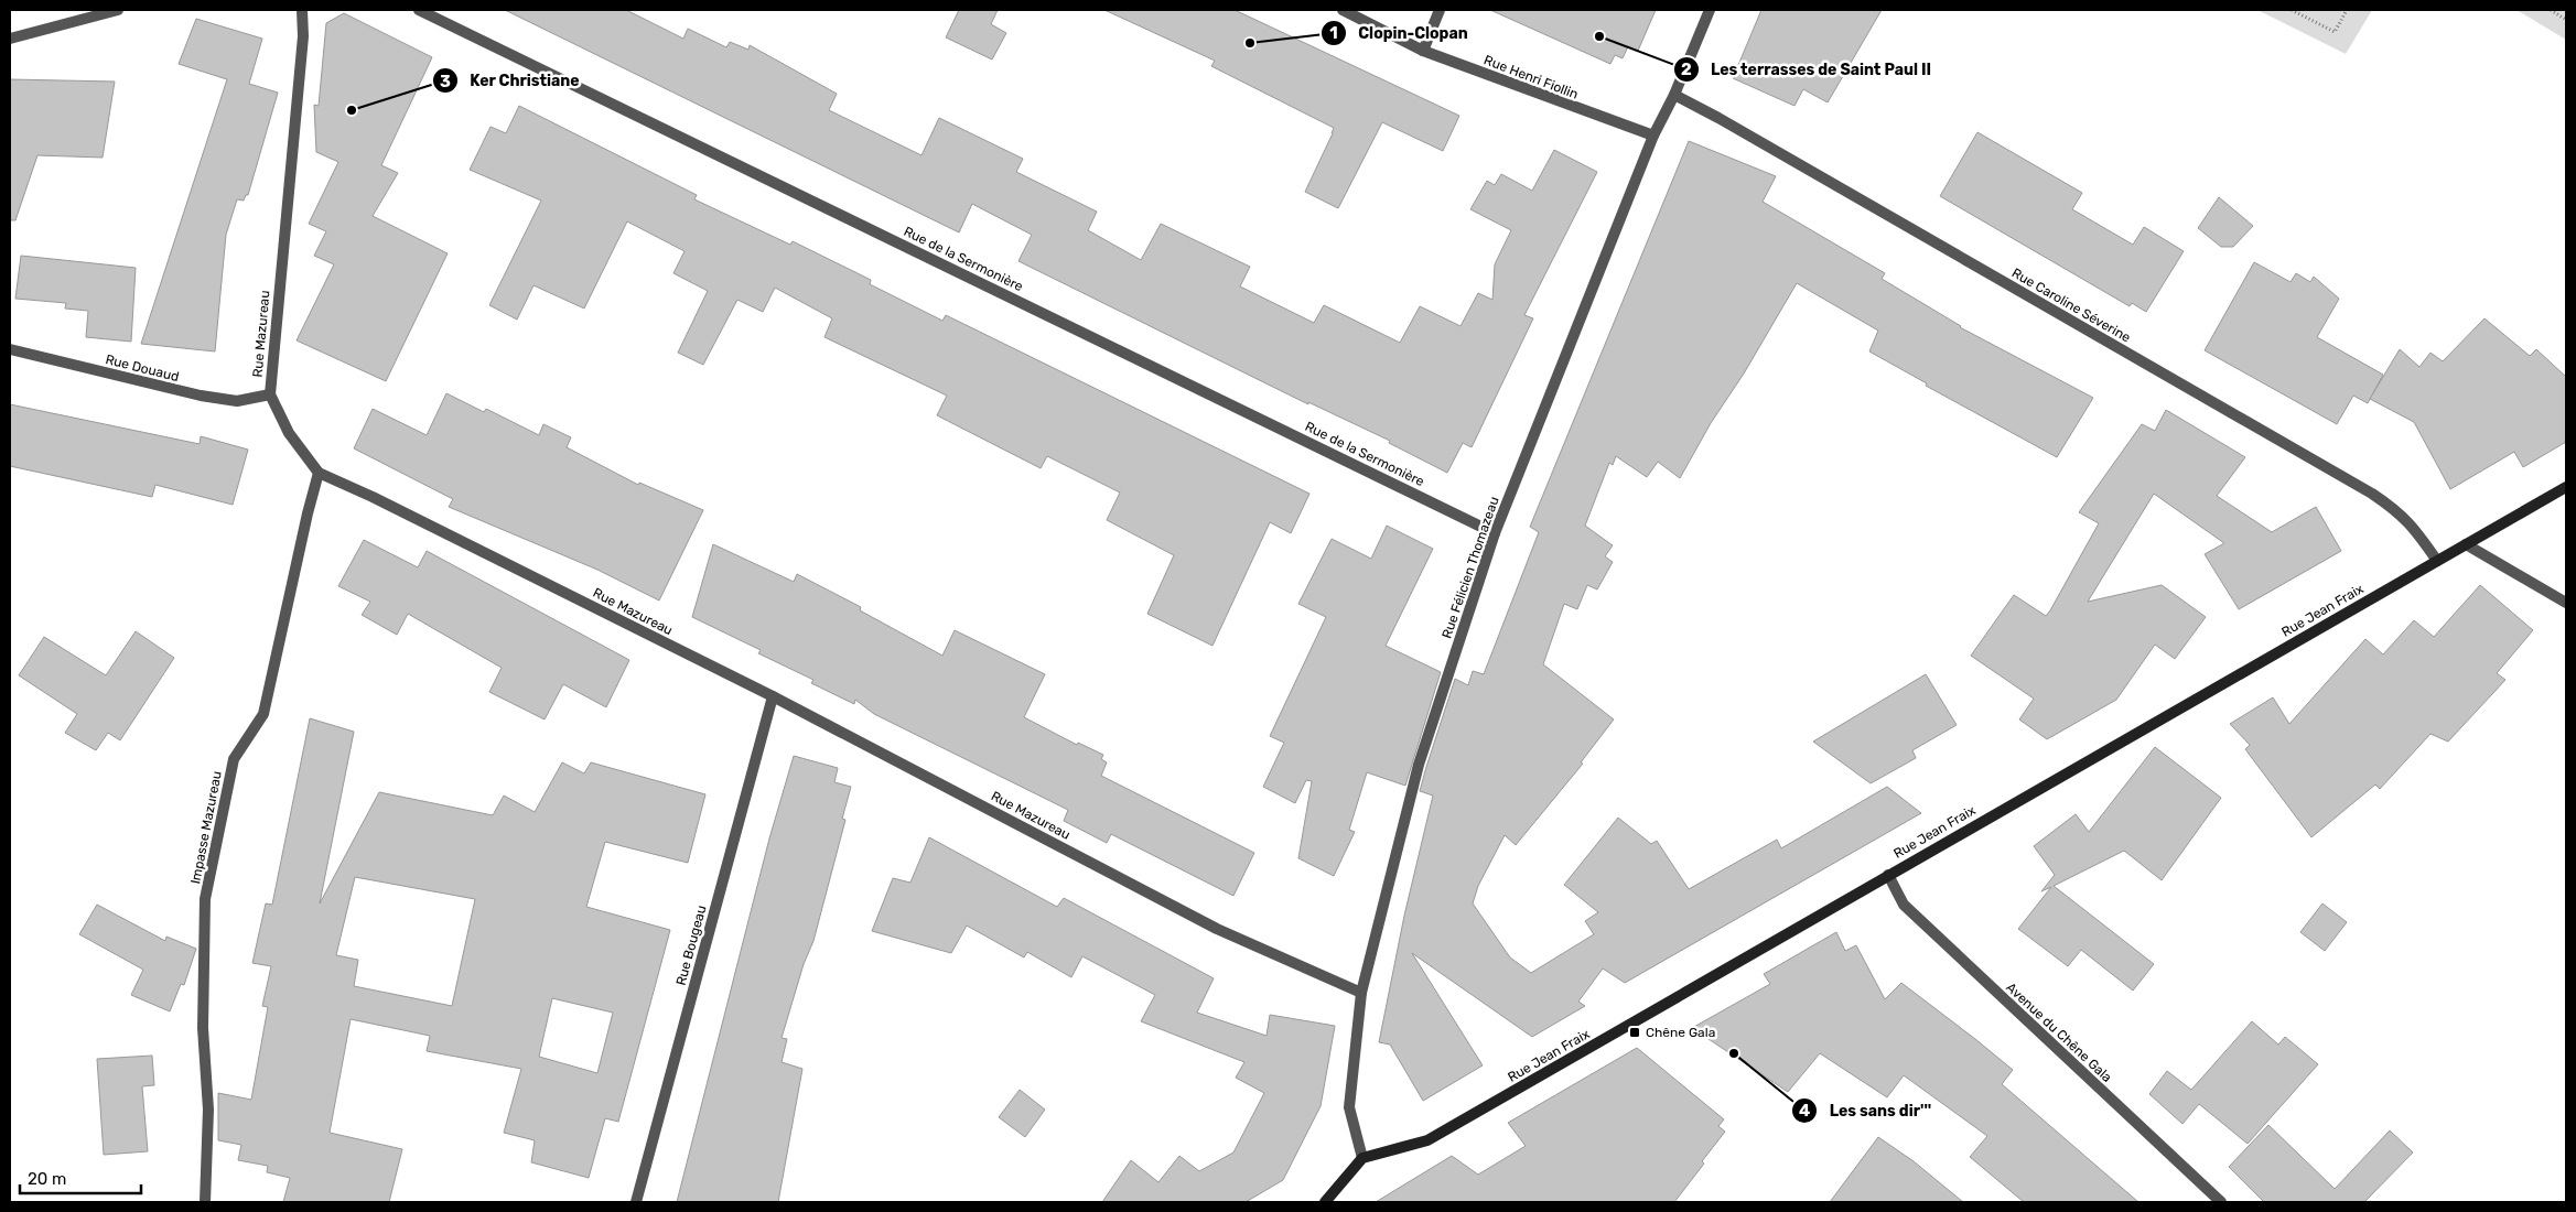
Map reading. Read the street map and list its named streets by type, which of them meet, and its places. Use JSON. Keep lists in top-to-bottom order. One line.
{"streets":{"street":["Rue Henri Fiollin","Rue de la Sermonière","Rue Caroline Séverine","Rue Mazureau","Rue Douaud","Rue Félicien Thomazeau","Rue Jean Fraix","Impasse Mazureau","Rue Bougeau","Avenue du Chêne Gala"]},"crossings":[["Rue Henri Fiollin","Rue Félicien Thomazeau"],["Rue de la Sermonière","Rue Félicien Thomazeau"],["Rue Caroline Séverine","Rue Félicien Thomazeau"],["Rue Caroline Séverine","Rue Jean Fraix"],["Rue Mazureau","Rue Douaud"],["Rue Mazureau","Rue Félicien Thomazeau"],["Rue Mazureau","Impasse Mazureau"],["Rue Mazureau","Rue Bougeau"],["Rue Félicien Thomazeau","Rue Jean Fraix"],["Rue Jean Fraix","Avenue du Chêne Gala"]],"places":{"other":["Les terrasses de Saint Paul II","Clopin-Clopan","Ker Christiane","Les sans dir'''"],"transit":["Chêne Gala"]},"scale_bar":"20 m"}
